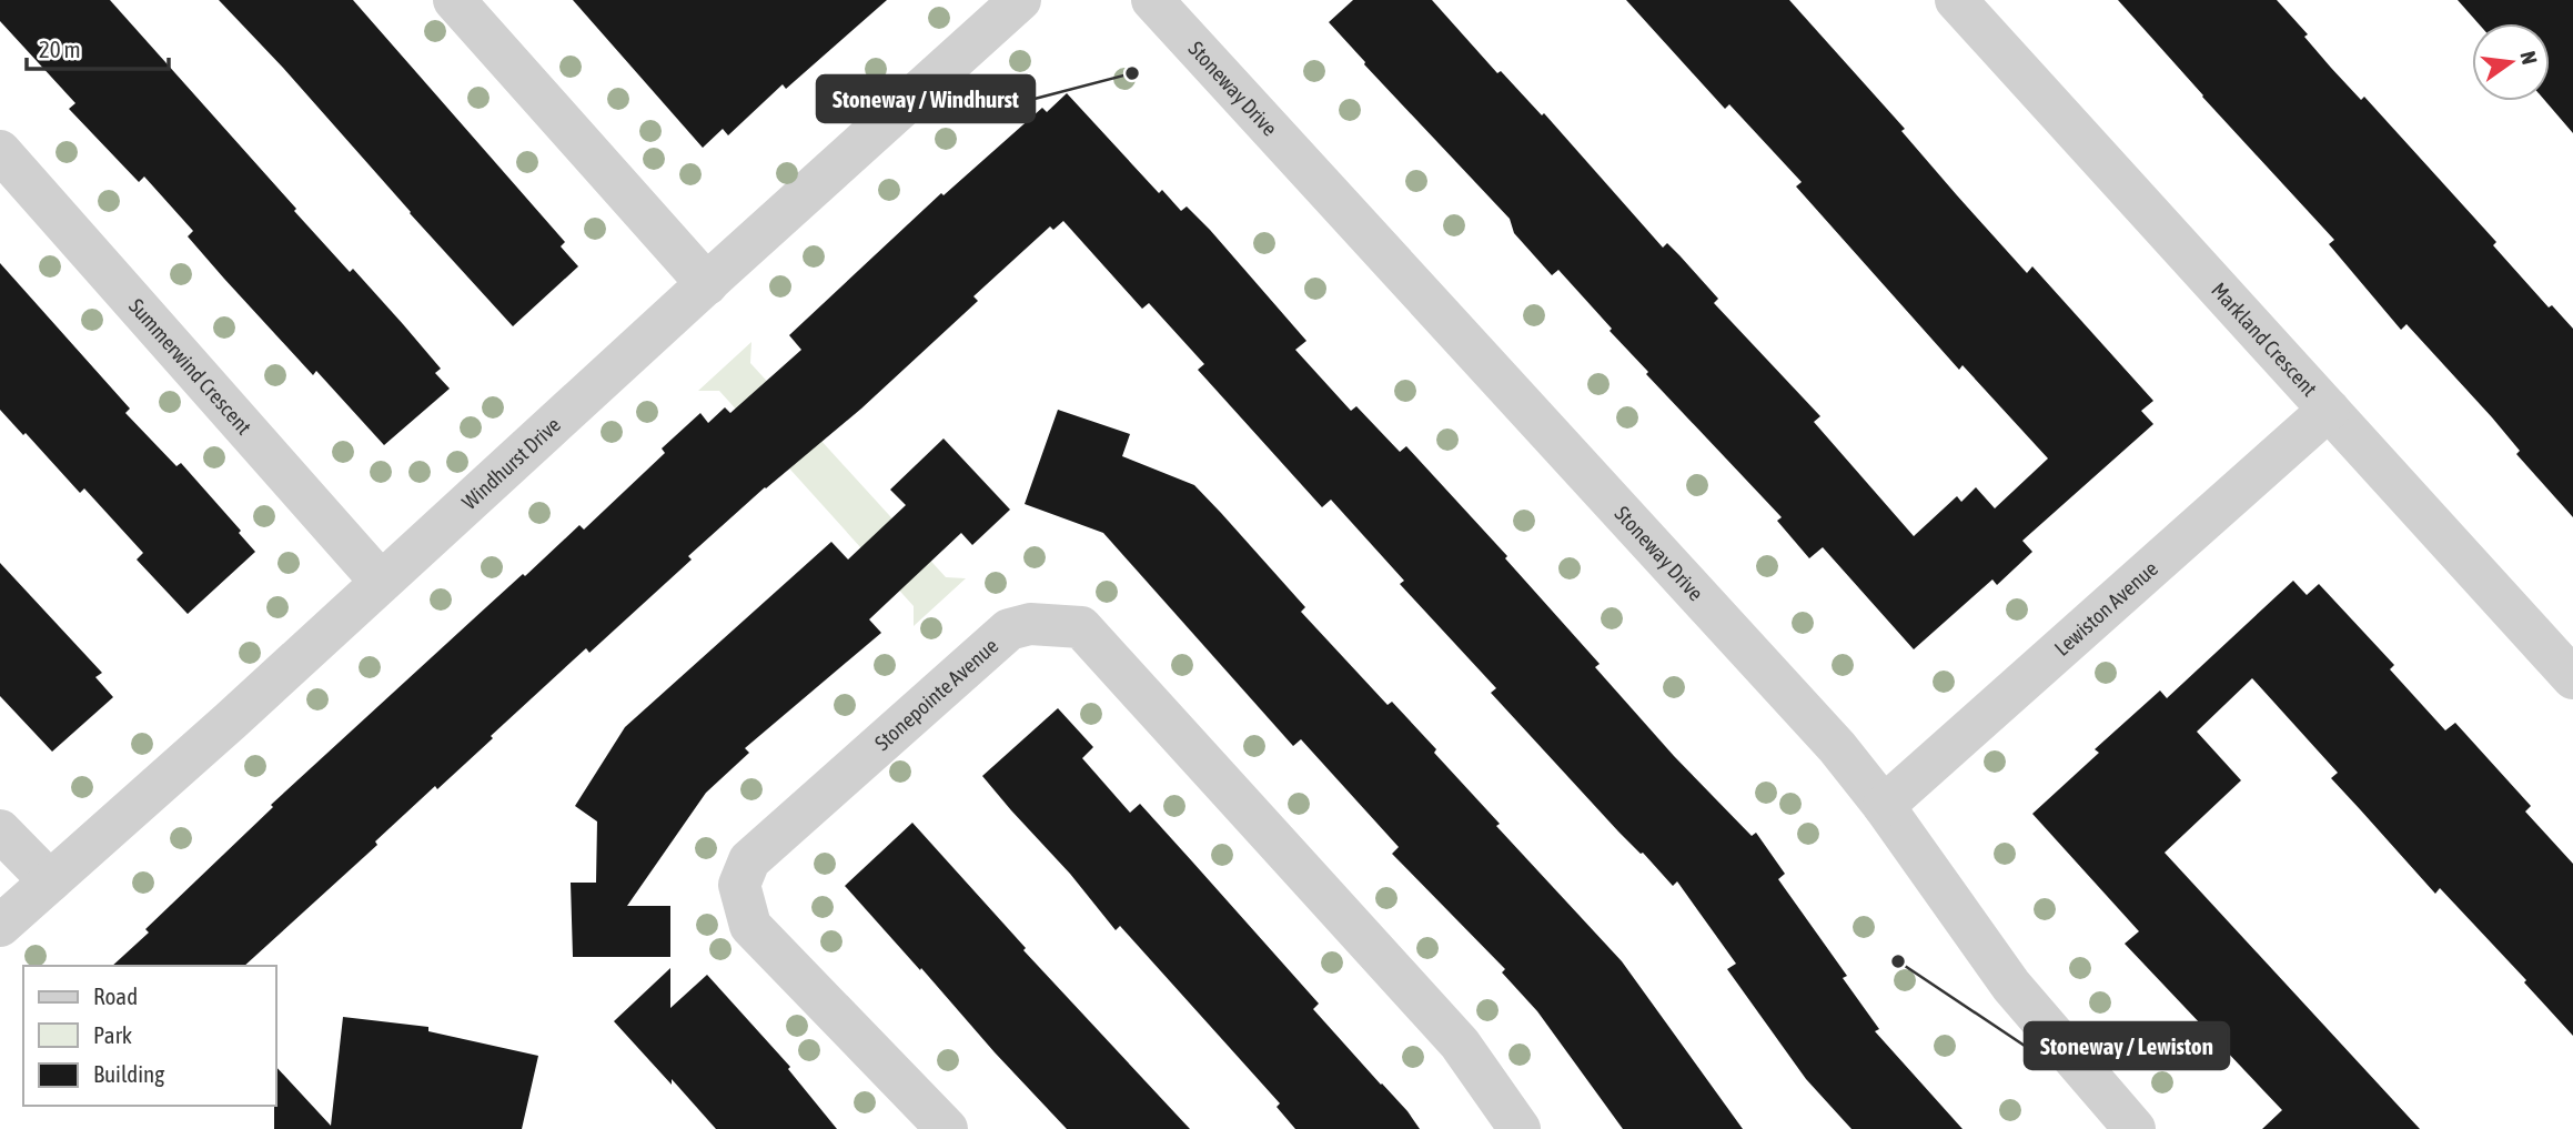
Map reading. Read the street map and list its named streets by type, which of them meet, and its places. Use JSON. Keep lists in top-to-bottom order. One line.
{"streets":{"street":["Stoneway Drive","Markland Crescent","Summerwind Crescent","Windhurst Drive","Lewiston Avenue","Stonepointe Avenue"]},"crossings":[["Stoneway Drive","Lewiston Avenue"],["Markland Crescent","Lewiston Avenue"],["Summerwind Crescent","Windhurst Drive"]],"places":["Stoneway / Windhurst","Stoneway / Lewiston"],"legend":["Road","Park","Building"],"scale_bar":"20 m","north":"right"}
